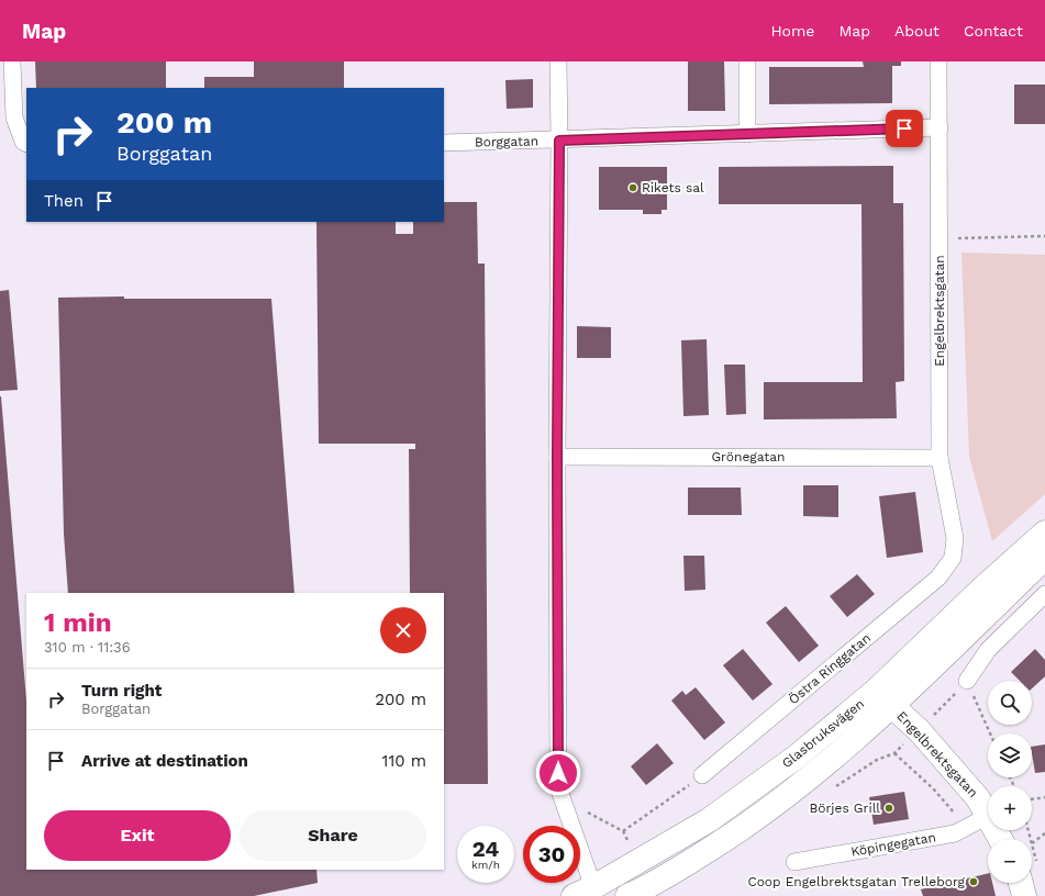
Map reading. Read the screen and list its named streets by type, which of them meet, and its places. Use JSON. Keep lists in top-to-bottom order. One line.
{"streets":{"main road":["Engelbrektsgatan","Glasbruksvägen"],"street":["Borggatan","Grönegatan","Östra Ringgatan","Köpingegatan"]},"crossings":[["Borggatan","Engelbrektsgatan"],["Engelbrektsgatan","Grönegatan"],["Engelbrektsgatan","Östra Ringgatan"],["Engelbrektsgatan","Glasbruksvägen"],["Engelbrektsgatan","Köpingegatan"]],"places":["Rikets sal","Börjes Grill","Coop Engelbrektsgatan Trelleborg"],"page":{"header":"Map","nav":["Home","Map","About","Contact"],"turn":["200 m","Borggatan"],"then":"Then","heading":["1 min","310 m · 11:36"],"list":[{"name":"Turn right","note":"Borggatan","value":"200 m"},{"name":"Arrive at destination","value":"110 m"}],"map_buttons":["+","−"],"buttons":["Exit","Share"],"speed":"24 km/h","limit":"30"}}
